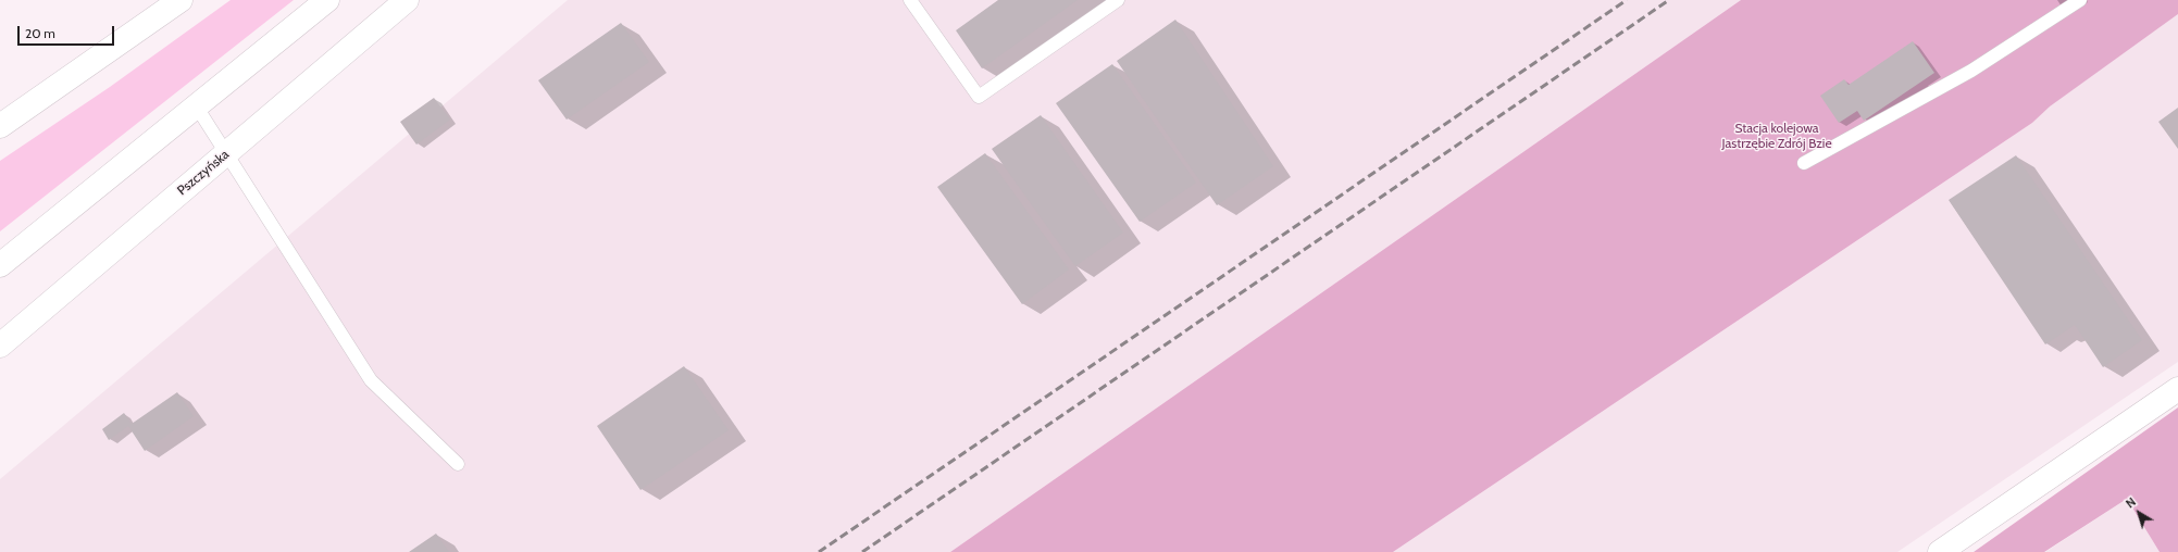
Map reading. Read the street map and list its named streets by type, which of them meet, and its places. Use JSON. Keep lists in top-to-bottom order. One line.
{"streets":{"main road":["Pszczyńska"]},"parks":["Stacja kolejowa Jastrzębie Zdrój Bzie"],"scale_bar":"20 m","north":"top left"}
